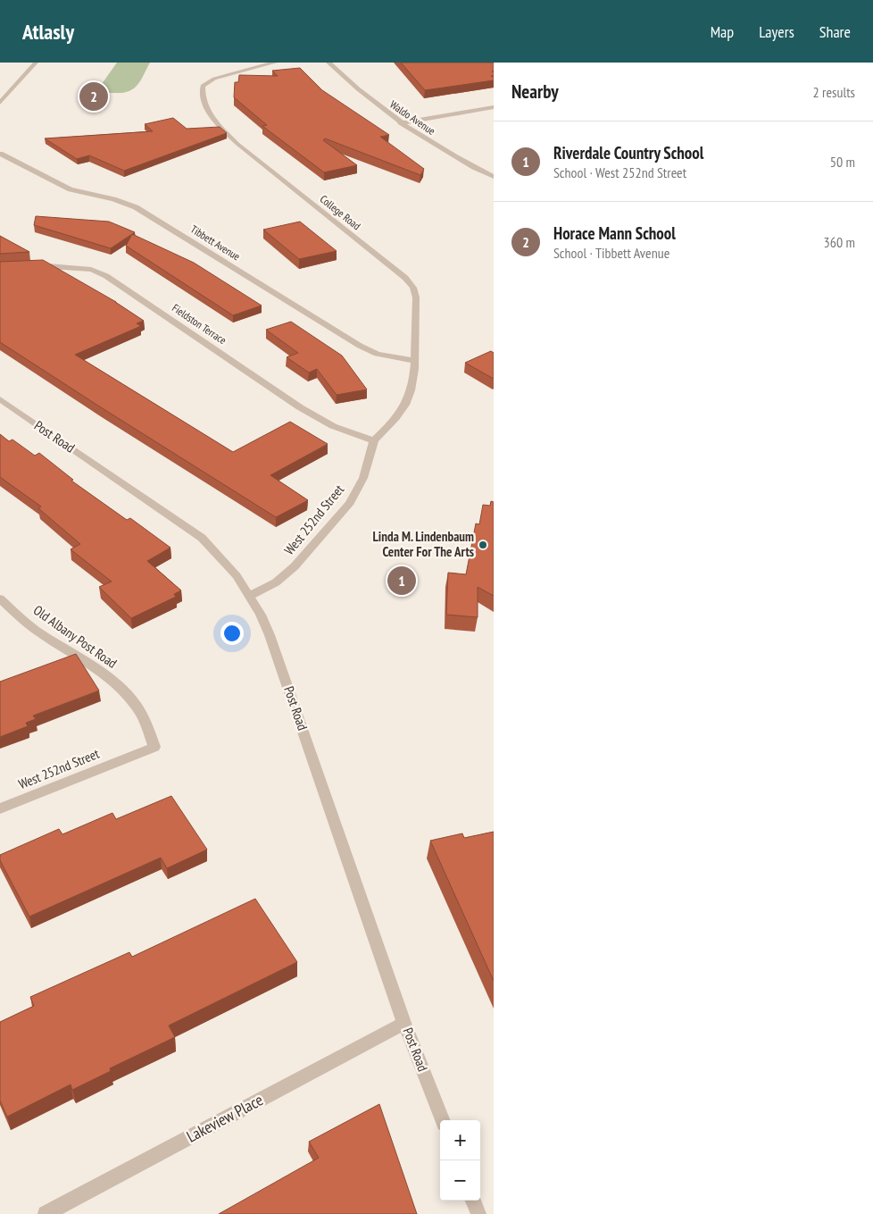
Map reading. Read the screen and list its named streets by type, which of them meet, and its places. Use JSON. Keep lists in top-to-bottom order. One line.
{"streets":{"street":["Waldo Avenue","College Road","Tibbett Avenue","Fieldston Terrace","Post Road","West 252nd Street","Old Albany Post Road","Lakeview Place"]},"crossings":[["College Road","Tibbett Avenue"],["College Road","Fieldston Terrace"],["College Road","West 252nd Street"],["Fieldston Terrace","West 252nd Street"],["Post Road","West 252nd Street"],["Post Road","Lakeview Place"],["West 252nd Street","Old Albany Post Road"]],"places":["Linda M. Lindenbaum Center For The Arts"],"page":{"header":"Atlasly","nav":["Map","Layers","Share"],"heading":["Nearby","2 results"],"pins":["2","1"],"list":[{"mark":"1","name":"Riverdale Country School","note":"School · West 252nd Street","value":"50 m"},{"mark":"2","name":"Horace Mann School","note":"School · Tibbett Avenue","value":"360 m"}],"map_buttons":["+","−"]}}
